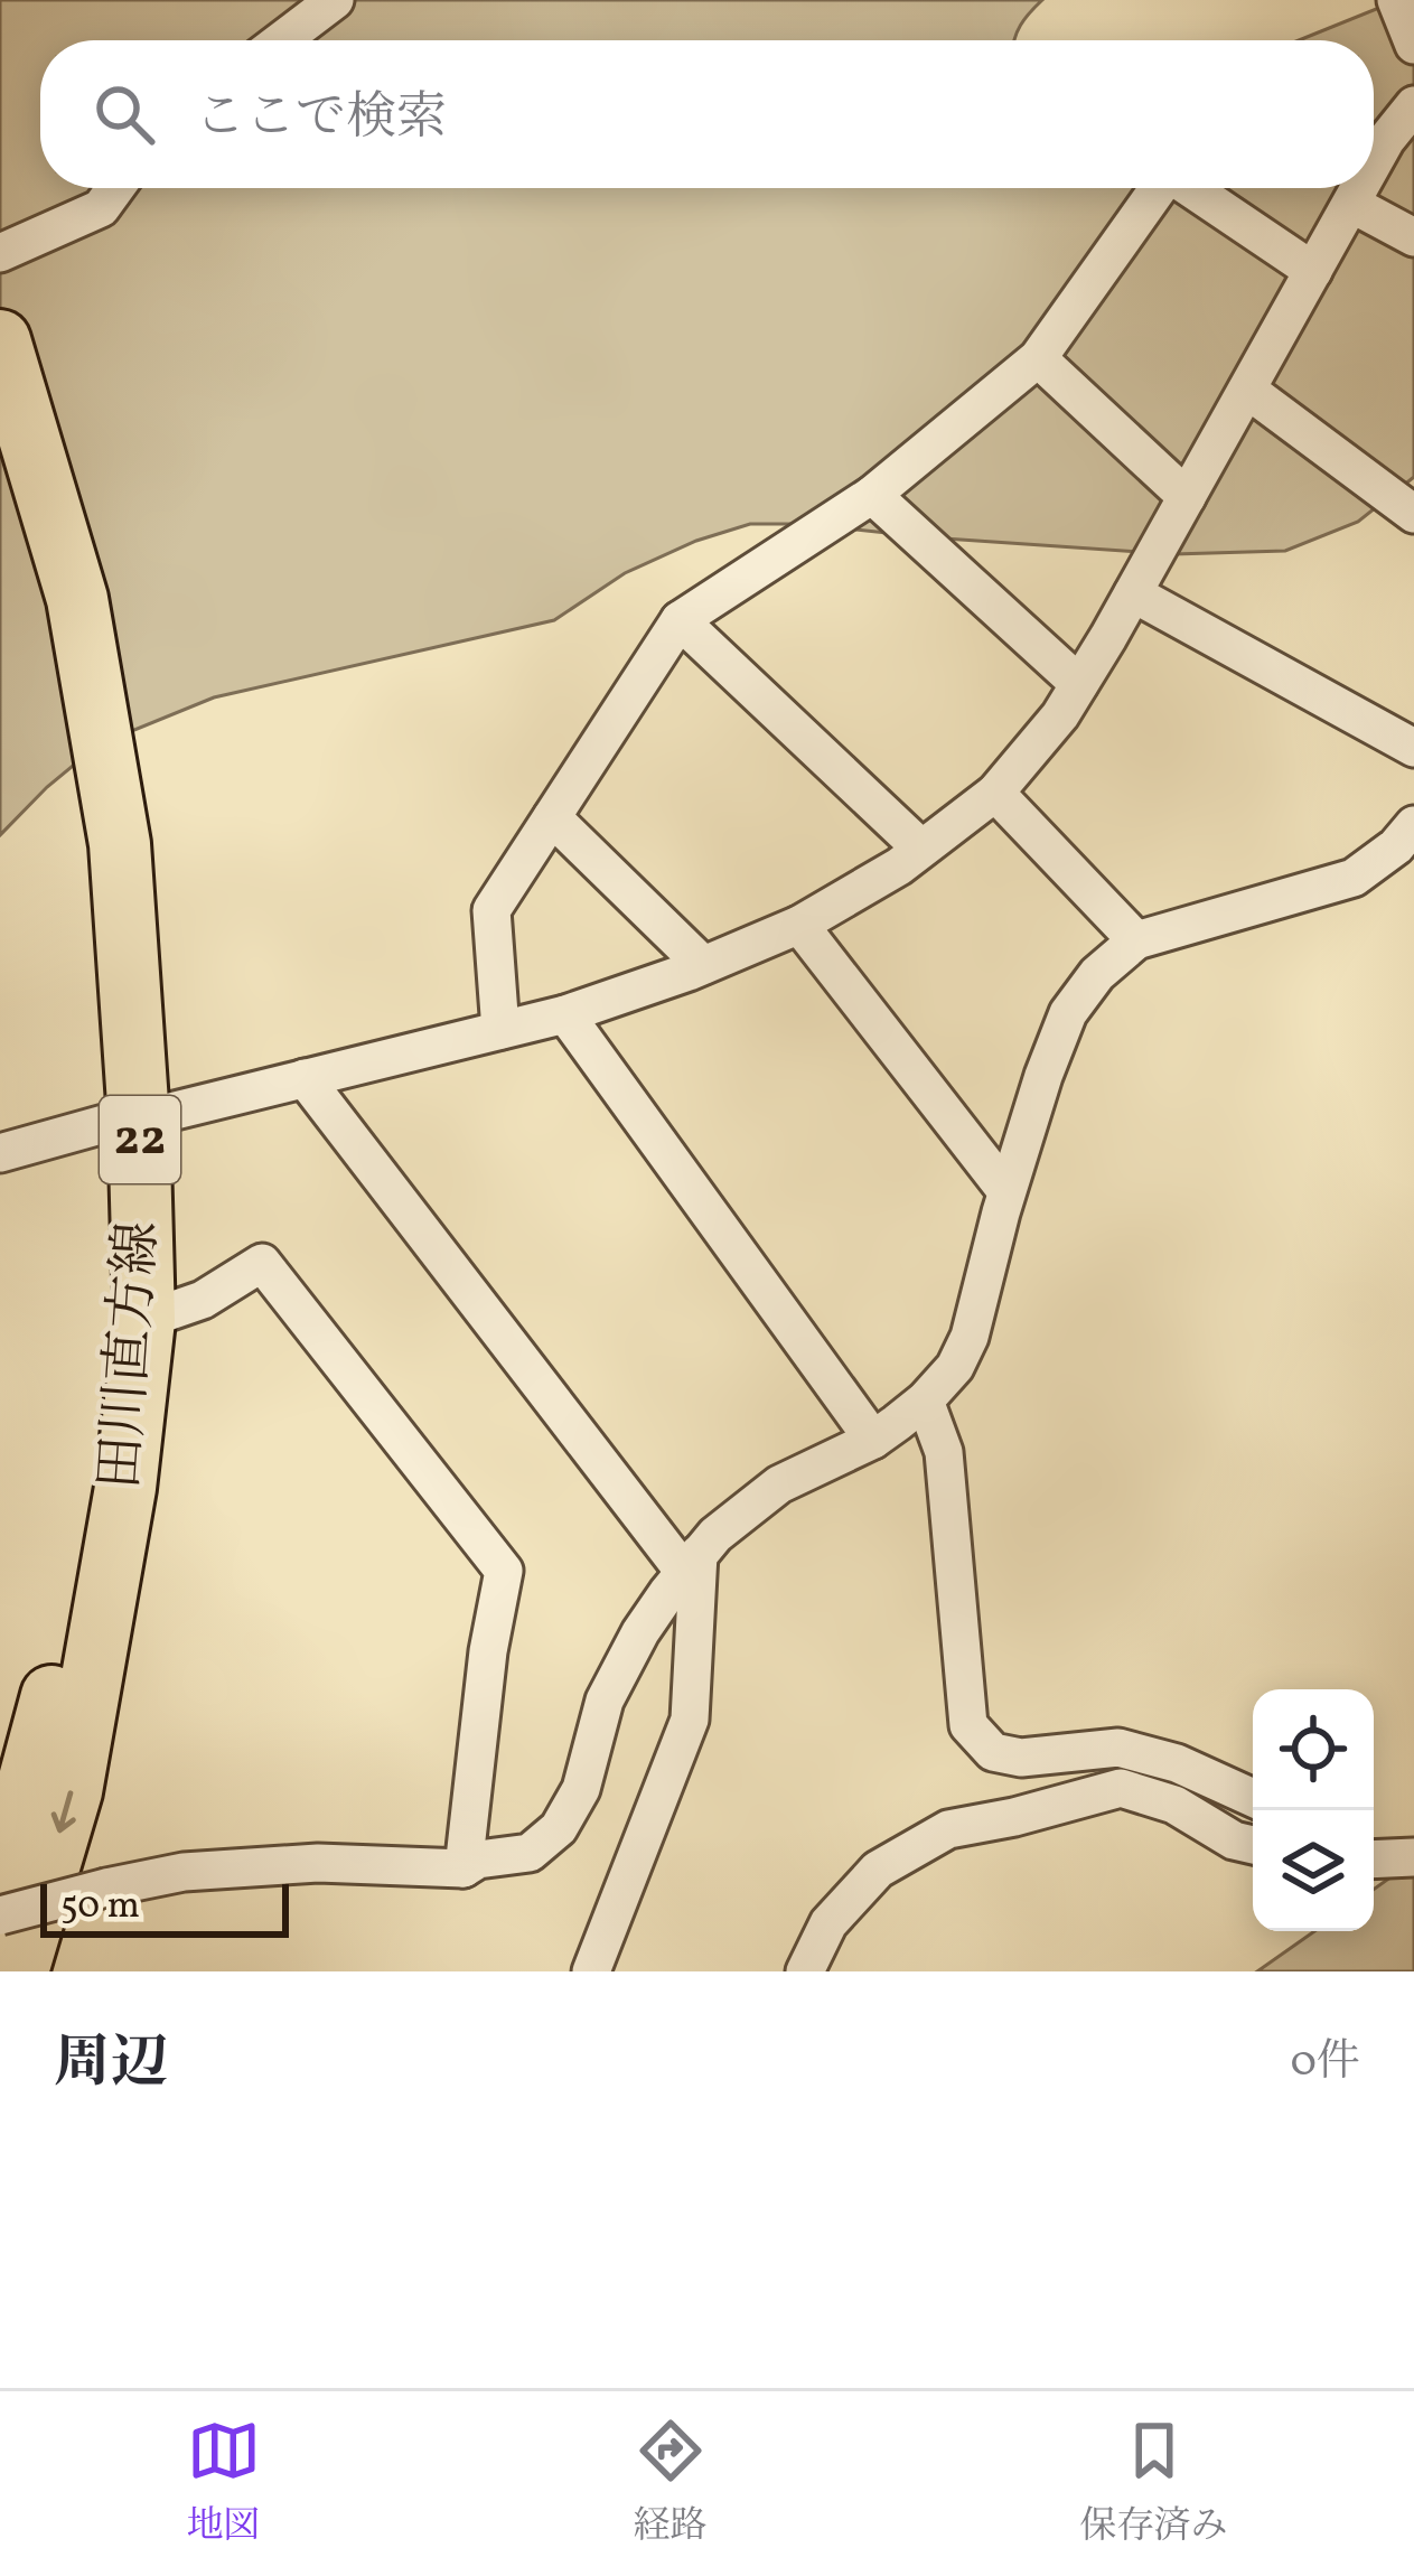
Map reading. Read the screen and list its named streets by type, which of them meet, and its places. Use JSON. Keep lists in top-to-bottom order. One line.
{"streets":{"main road":["22","田川直方線"]},"scale_bar":"50 m","page":{"search":"ここで検索","scale":"50 m","heading":["周辺","0件"],"nav":["地図","経路","保存済み"]}}
